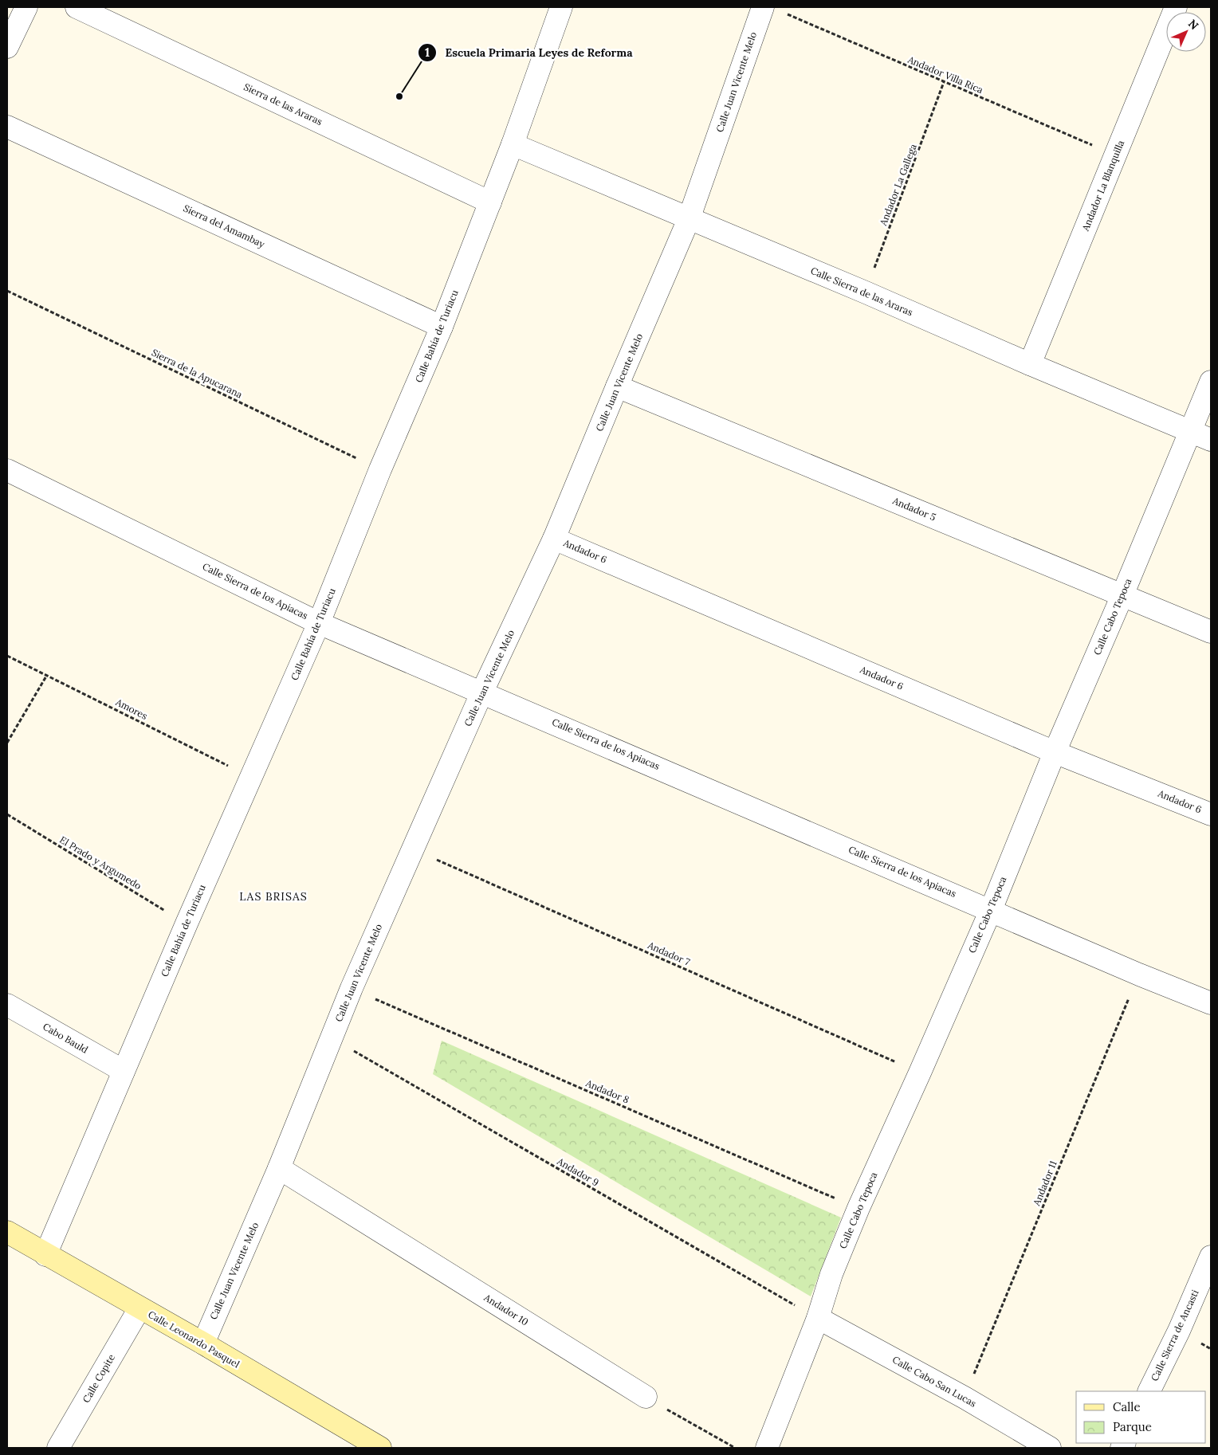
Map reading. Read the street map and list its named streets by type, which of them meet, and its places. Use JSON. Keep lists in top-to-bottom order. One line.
{"streets":{"street":["Calle Juan Vicente Melo","Sierra de las Araras","Andador La Blanquilla","Sierra del Amambay","Calle Sierra de las Araras","Calle Bahía de Turiacu","Andador 5","Andador 6","Calle Sierra de los Apiacas","Calle Cabo Tepoca","Cabo Bauld","Andador 10","Calle Sierra de Ancasti","Calle Leonardo Pasquel","Calle Copite","Calle Cabo San Lucas"],"path":["Andador Villa Rica","Andador La Gallega","Sierra de la Apucarana","Amores","El Prado y Argumedo","Andador 7","Andador 8","Andador 9","Andador 11"]},"crossings":[["Andador Villa Rica","Andador La Gallega"],["Andador Villa Rica","Andador La Blanquilla"],["Calle Juan Vicente Melo","Calle Sierra de las Araras"],["Calle Juan Vicente Melo","Andador 5"],["Calle Juan Vicente Melo","Andador 6"],["Calle Juan Vicente Melo","Calle Sierra de los Apiacas"],["Calle Juan Vicente Melo","Andador 7"],["Calle Juan Vicente Melo","Andador 8"],["Calle Juan Vicente Melo","Andador 9"],["Calle Juan Vicente Melo","Andador 10"],["Calle Juan Vicente Melo","Calle Leonardo Pasquel"],["Sierra de las Araras","Calle Bahía de Turiacu"],["Andador La Gallega","Calle Sierra de las Araras"],["Andador La Blanquilla","Calle Sierra de las Araras"],["Sierra del Amambay","Calle Bahía de Turiacu"],["Calle Sierra de las Araras","Calle Bahía de Turiacu"],["Calle Sierra de las Araras","Calle Cabo Tepoca"],["Calle Bahía de Turiacu","Sierra de la Apucarana"],["Calle Bahía de Turiacu","Calle Sierra de los Apiacas"],["Calle Bahía de Turiacu","Amores"],["Calle Bahía de Turiacu","El Prado y Argumedo"],["Calle Bahía de Turiacu","Cabo Bauld"],["Calle Bahía de Turiacu","Calle Leonardo Pasquel"],["Andador 5","Calle Cabo Tepoca"],["Andador 6","Calle Cabo Tepoca"],["Calle Sierra de los Apiacas","Calle Cabo Tepoca"],["Calle Sierra de los Apiacas","Andador 11"],["Calle Cabo Tepoca","Andador 7"],["Calle Cabo Tepoca","Andador 8"],["Calle Cabo Tepoca","Andador 9"],["Calle Cabo Tepoca","Calle Cabo San Lucas"],["Andador 9","Calle Cabo San Lucas"],["Andador 11","Calle Cabo San Lucas"],["Calle Leonardo Pasquel","Calle Copite"]],"districts":["LAS BRISAS"],"places":["Escuela Primaria Leyes de Reforma"],"legend":["Calle","Parque"],"north":"top right"}
